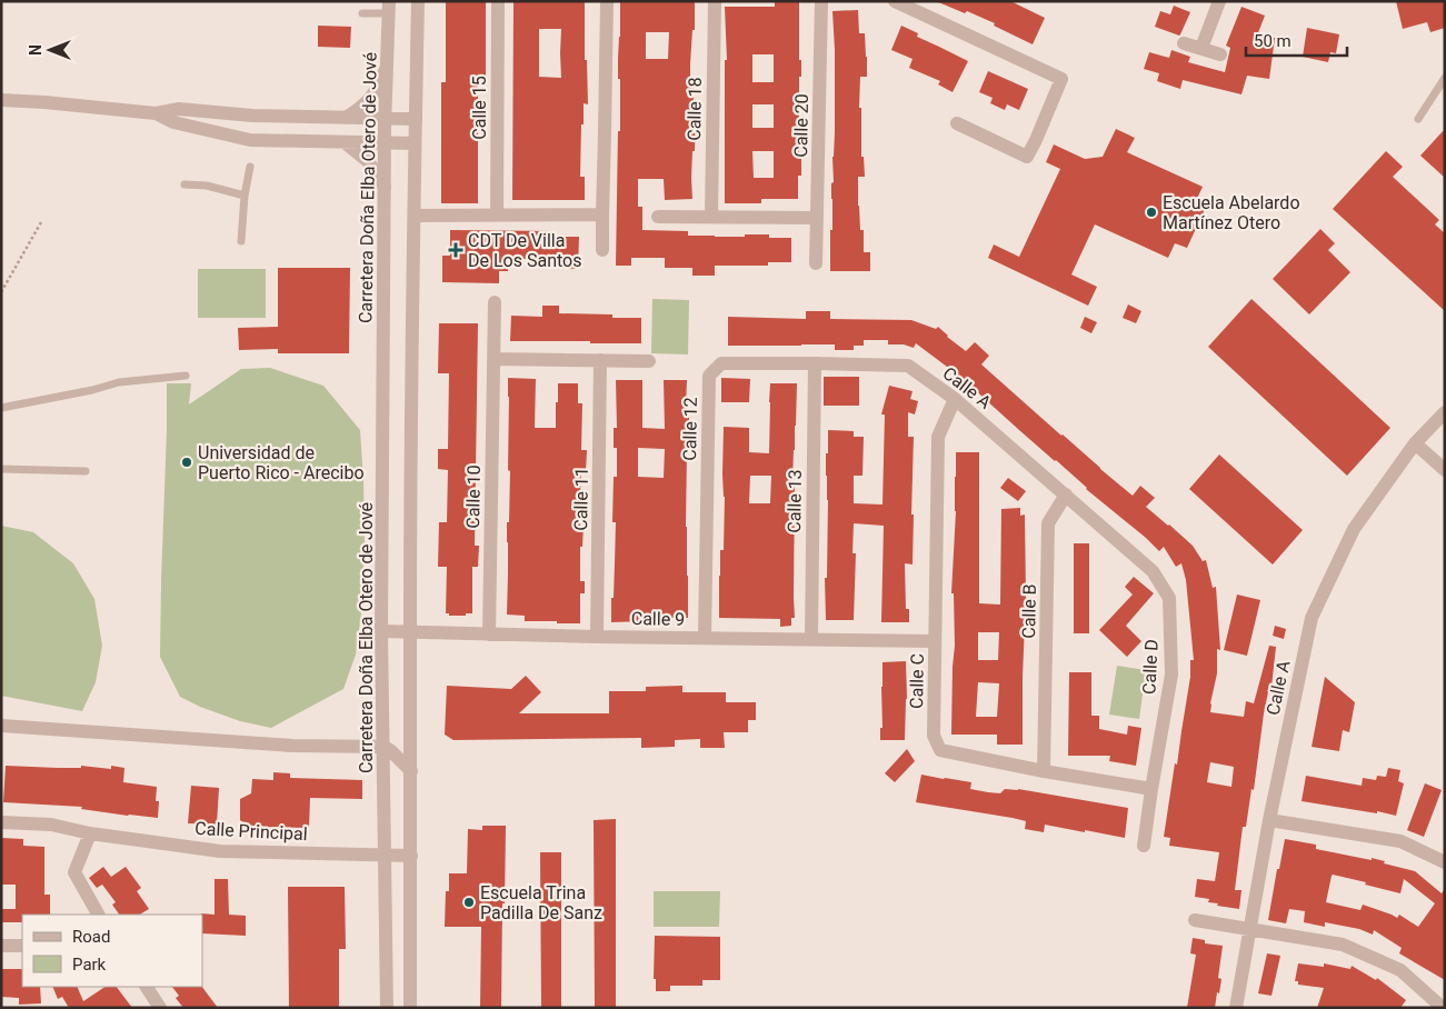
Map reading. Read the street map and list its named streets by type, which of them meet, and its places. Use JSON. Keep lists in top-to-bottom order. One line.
{"streets":{"street":["Calle 15","Calle 18","Calle 20","Carretera Doña Elba Otero de Jové","Calle A","Calle 12","Calle 10","Calle 11","Calle 13","Calle B","Calle 9","Calle D","Calle C","Calle Principal"]},"crossings":[["Carretera Doña Elba Otero de Jové","Calle 9"],["Carretera Doña Elba Otero de Jové","Calle Principal"],["Calle A","Calle 12"],["Calle A","Calle B"],["Calle A","Calle D"],["Calle A","Calle C"],["Calle 12","Calle 13"],["Calle 12","Calle 9"],["Calle 10","Calle 9"],["Calle 11","Calle 9"],["Calle 13","Calle 9"],["Calle B","Calle D"],["Calle B","Calle C"],["Calle 9","Calle C"],["Calle D","Calle C"]],"places":{"other":["Escuela Abelardo Martínez Otero","Universidad de Puerto Rico - Arecibo","Escuela Trina Padilla De Sanz"],"health":["CDT De Villa De Los Santos"]},"legend":["Road","Park"],"scale_bar":"50 m","north":"left"}
